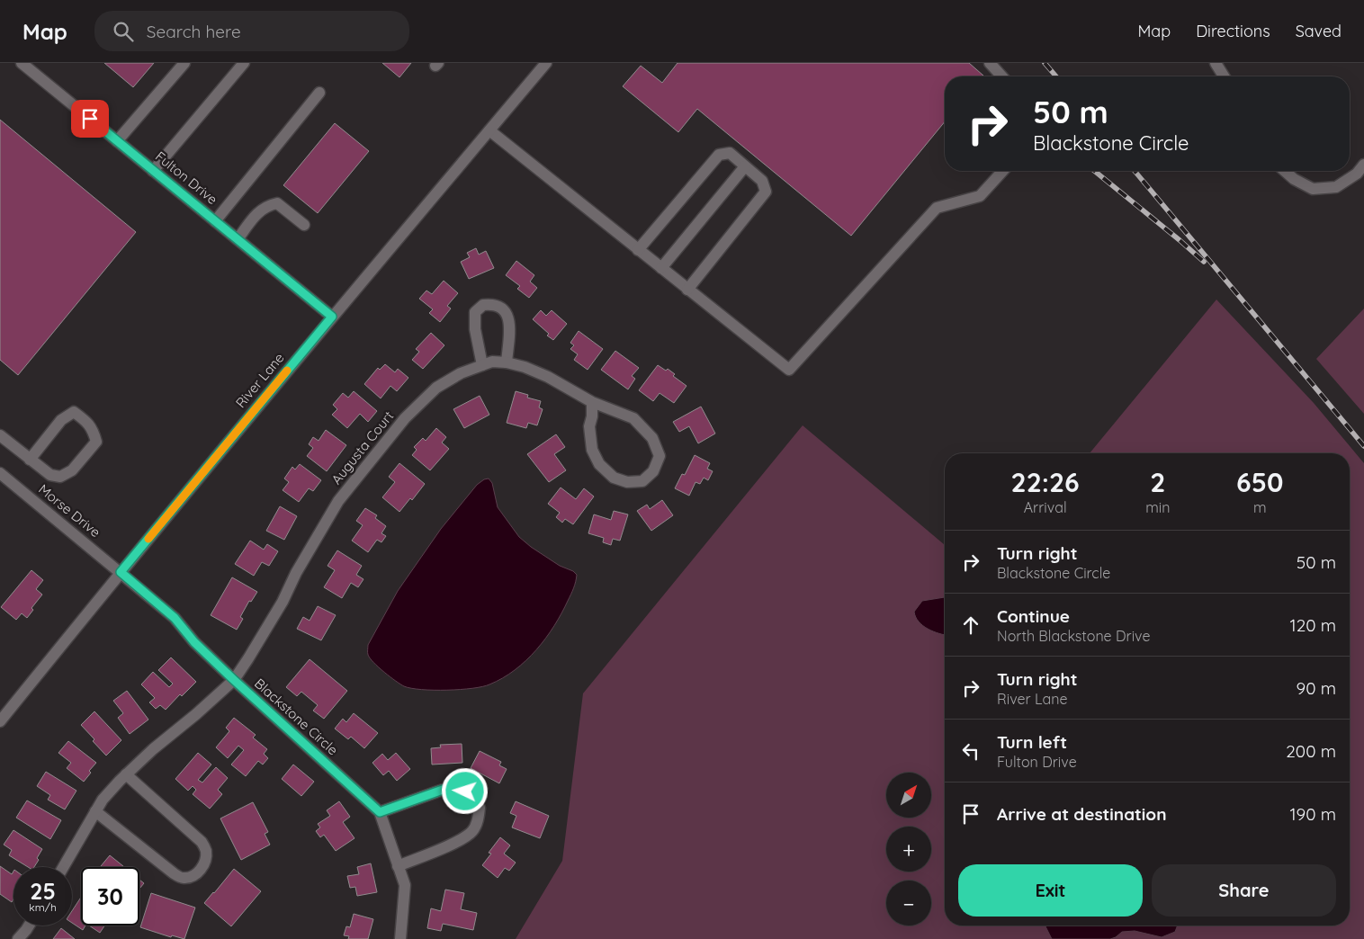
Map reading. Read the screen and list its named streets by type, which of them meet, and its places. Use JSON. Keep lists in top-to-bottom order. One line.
{"streets":{"street":["Fulton Drive","River Lane","Augusta Court","Morse Drive","Blackstone Circle"]},"crossings":[["Fulton Drive","River Lane"],["River Lane","Morse Drive"],["Augusta Court","Morse Drive"],["Augusta Court","Blackstone Circle"],["Morse Drive","Blackstone Circle"]],"north":"top right","page":{"header":"Map","search":"Search here","nav":["Map","Directions","Saved"],"turn":["50 m","Blackstone Circle"],"eta":["22:26","Arrival","2","min","650","m"],"list":[{"name":"Turn right","note":"Blackstone Circle","value":"50 m"},{"name":"Continue","note":"North Blackstone Drive","value":"120 m"},{"name":"Turn right","note":"River Lane","value":"90 m"},{"name":"Turn left","note":"Fulton Drive","value":"200 m"},{"name":"Arrive at destination","value":"190 m"}],"map_buttons":["+","−"],"buttons":["Exit","Share"],"speed":"25 km/h","limit":"30"}}
